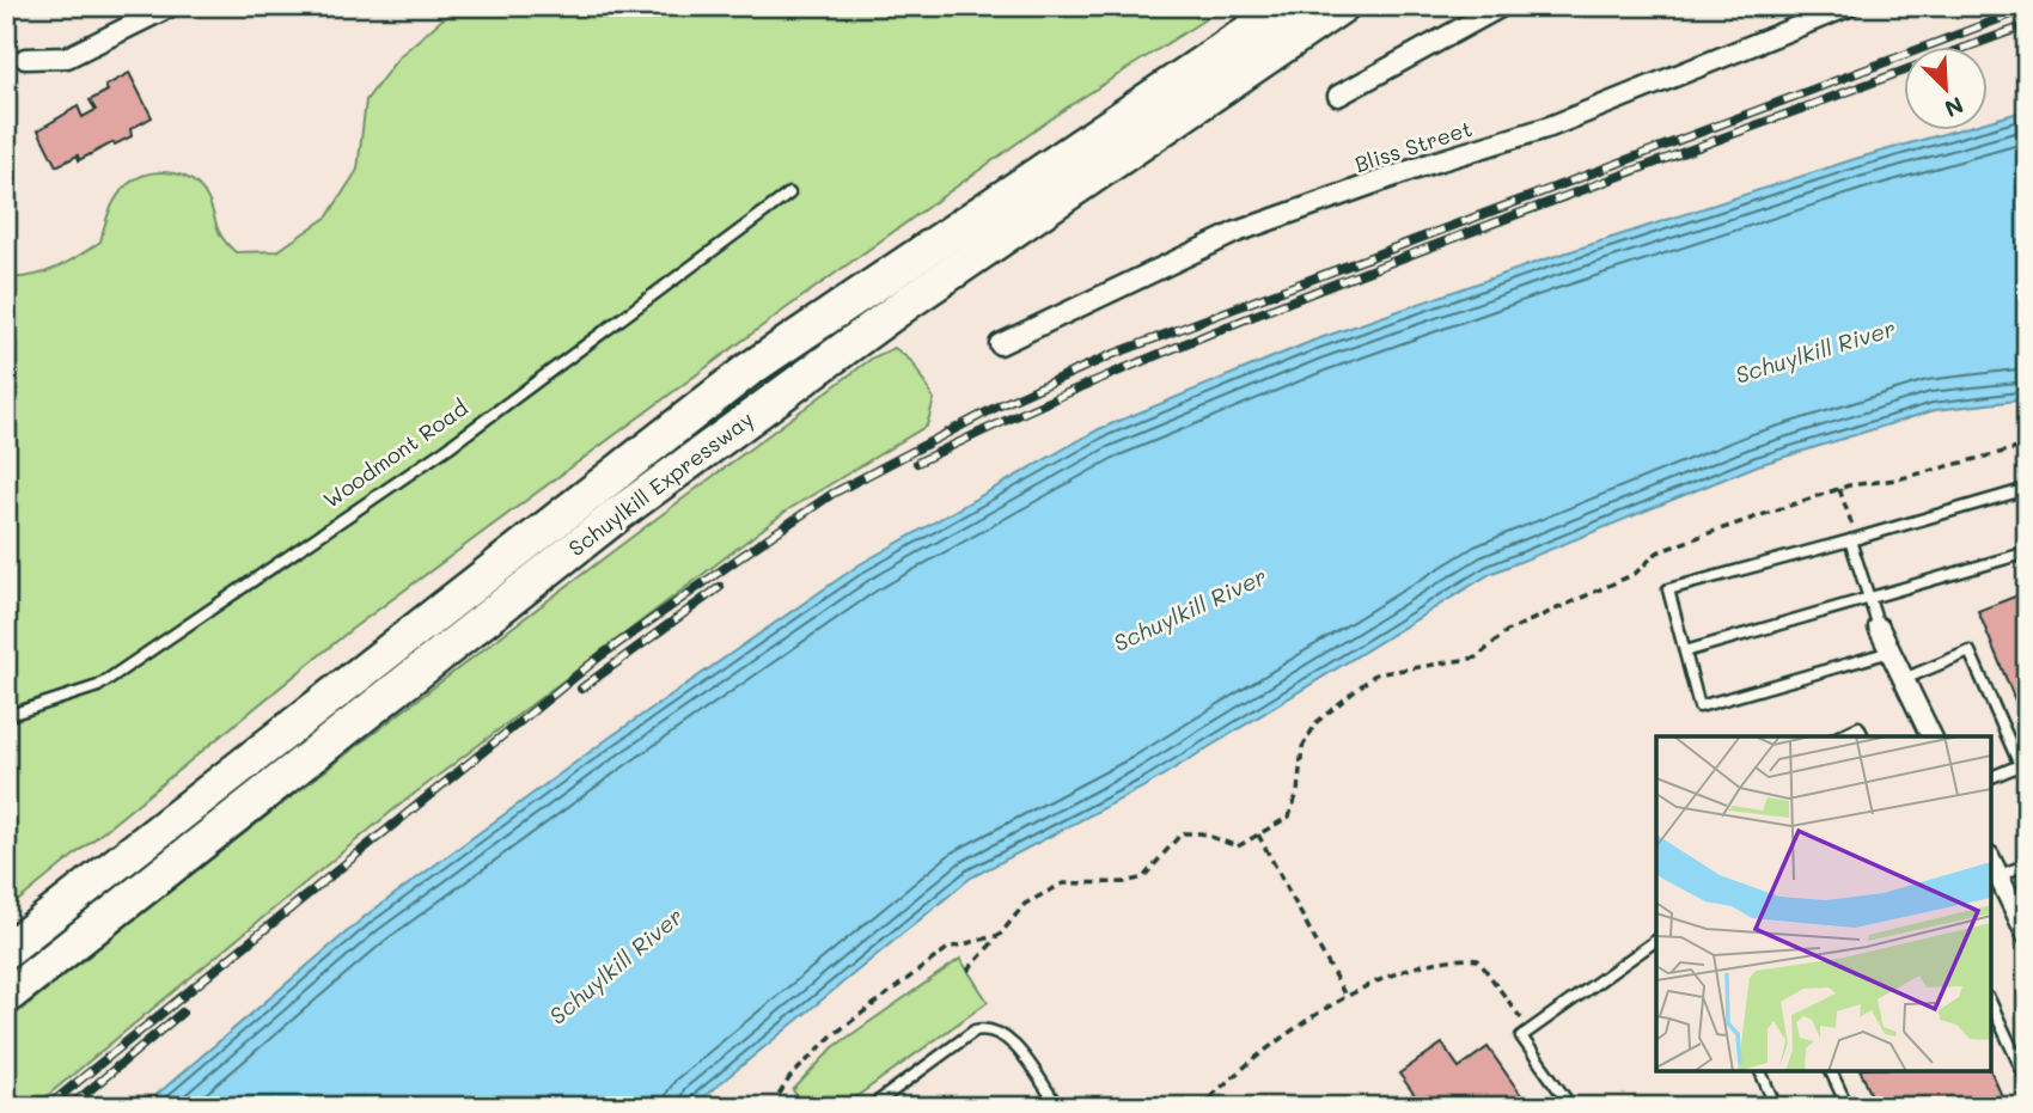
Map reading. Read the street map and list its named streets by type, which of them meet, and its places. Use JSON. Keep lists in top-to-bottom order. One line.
{"streets":{"highway":["Schuylkill Expressway"],"street":["Bliss Street"],"lane":["Woodmont Road"]},"water":["Schuylkill River"],"north":"bottom right"}
